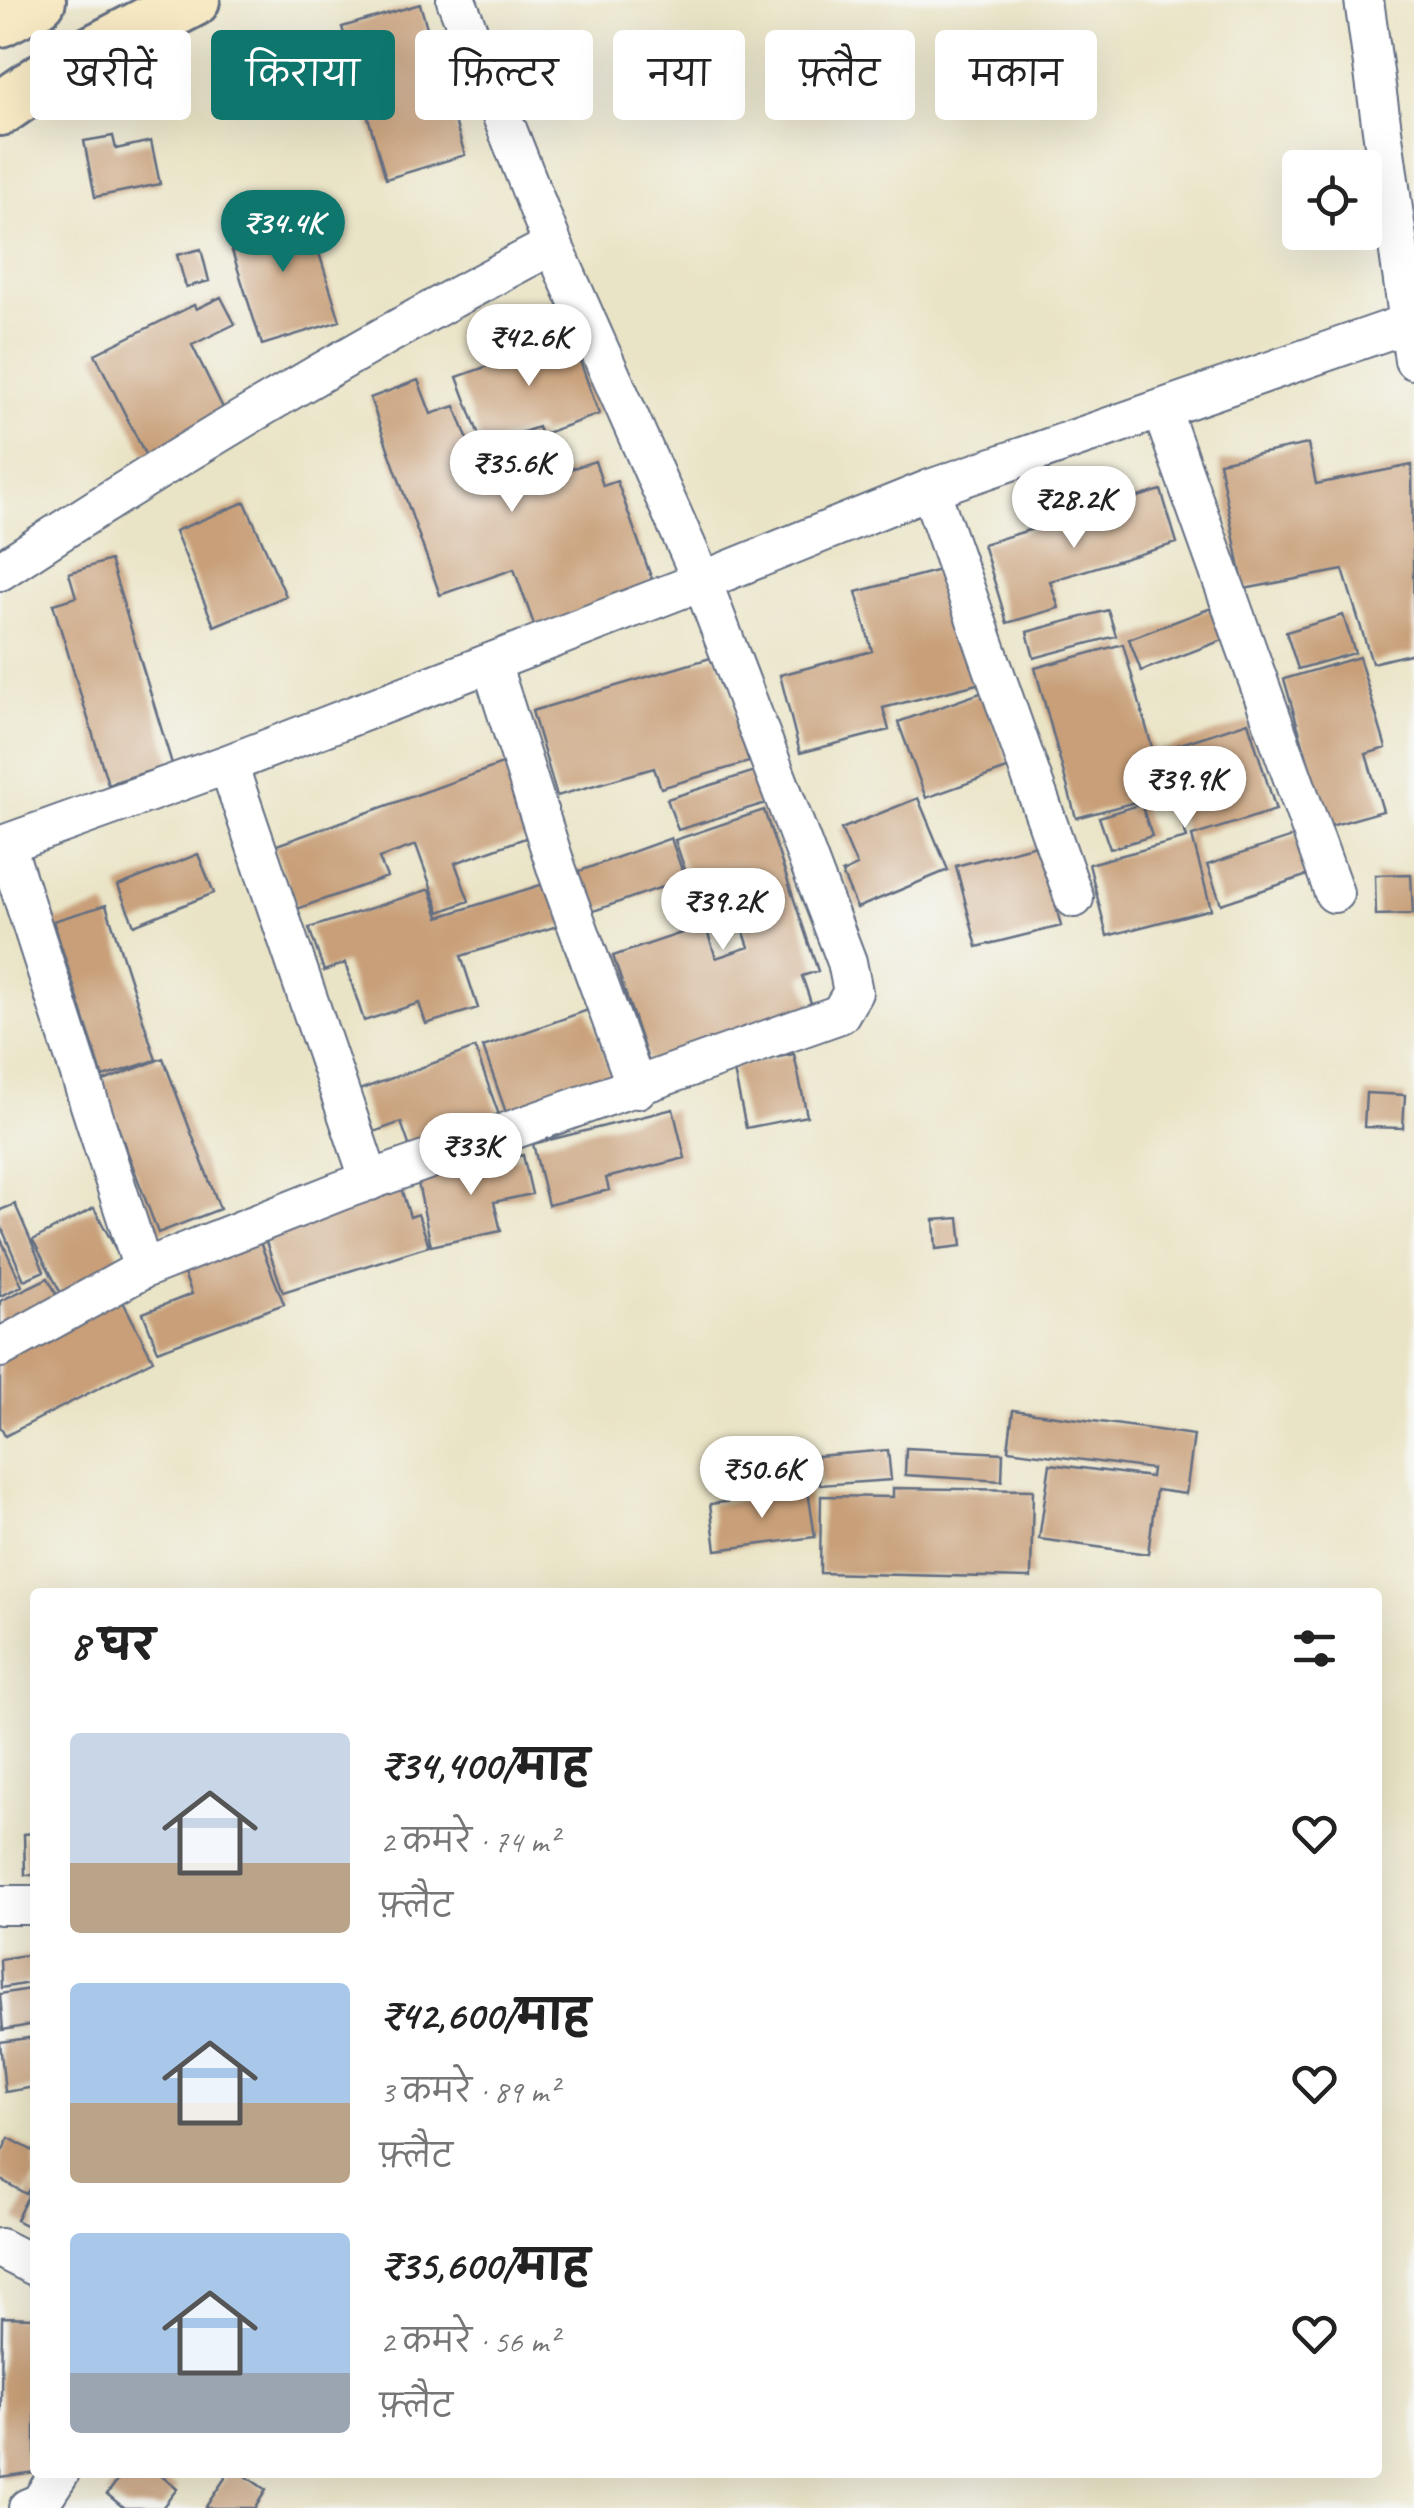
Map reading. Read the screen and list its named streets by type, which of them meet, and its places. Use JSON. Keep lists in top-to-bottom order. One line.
{"page":{"chip":["खरीदें","किराया","फ़िल्टर","नया","फ़्लैट","मकान"],"price":["₹34.4K","₹42.6K","₹35.6K","₹28.2K","₹39.9K","₹39.2K","₹33K","₹50.6K"],"heading":"8 घर","list":[{"name":"₹34,400/माह","note":"2 कमरे · 74 m² · फ़्लैट"},{"name":"₹42,600/माह","note":"3 कमरे · 89 m² · फ़्लैट"},{"name":"₹35,600/माह","note":"2 कमरे · 56 m² · फ़्लैट"}]}}
